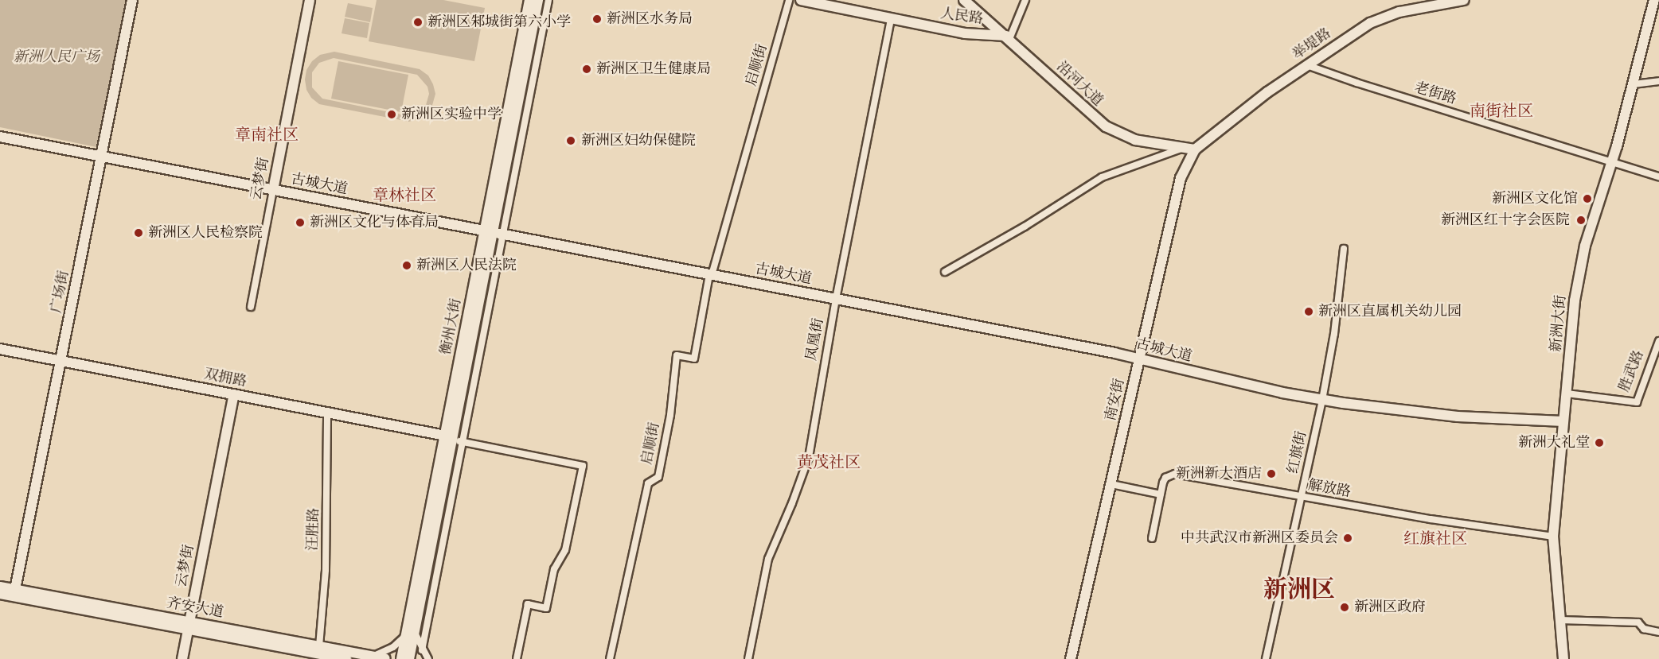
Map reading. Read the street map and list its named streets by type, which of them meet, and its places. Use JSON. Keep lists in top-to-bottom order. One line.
{"streets":{"main road":["人民路","举堤路","沿河大道","云梦街","古城大道","广场街","新洲大街","衡州大街","双拥路","南安街","齐安大道"],"street":["启顺街","老街路","凤凰街","胜武路","红旗街","解放路","汪胜路"]},"crossings":[["人民路","沿河大道"],["人民路","凤凰街"],["举堤路","沿河大道"],["举堤路","老街路"],["举堤路","南安街"],["启顺街","古城大道"],["沿河大道","南安街"],["老街路","新洲大街"],["云梦街","古城大道"],["云梦街","双拥路"],["云梦街","齐安大道"],["古城大道","广场街"],["古城大道","新洲大街"],["古城大道","衡州大街"],["古城大道","凤凰街"],["古城大道","南安街"],["古城大道","红旗街"],["广场街","双拥路"],["广场街","齐安大道"],["新洲大街","胜武路"],["新洲大街","解放路"],["衡州大街","双拥路"],["双拥路","汪胜路"],["红旗街","解放路"],["汪胜路","齐安大道"]],"districts":["南街社区","章南社区","章林社区","黄茂社区","红旗社区","新洲区"],"parks":["新洲人民广场"],"places":["新洲区水务局","新洲区邾城街第六小学","新洲区卫生健康局","新洲区实验中学","新洲区妇幼保健院","新洲区文化馆","新洲区红十字会医院","新洲区文化与体育局","新洲区人民检察院","新洲区人民法院","新洲区直属机关幼儿园","新洲大礼堂","新洲新大酒店","中共武汉市新洲区委员会","新洲区政府"]}
